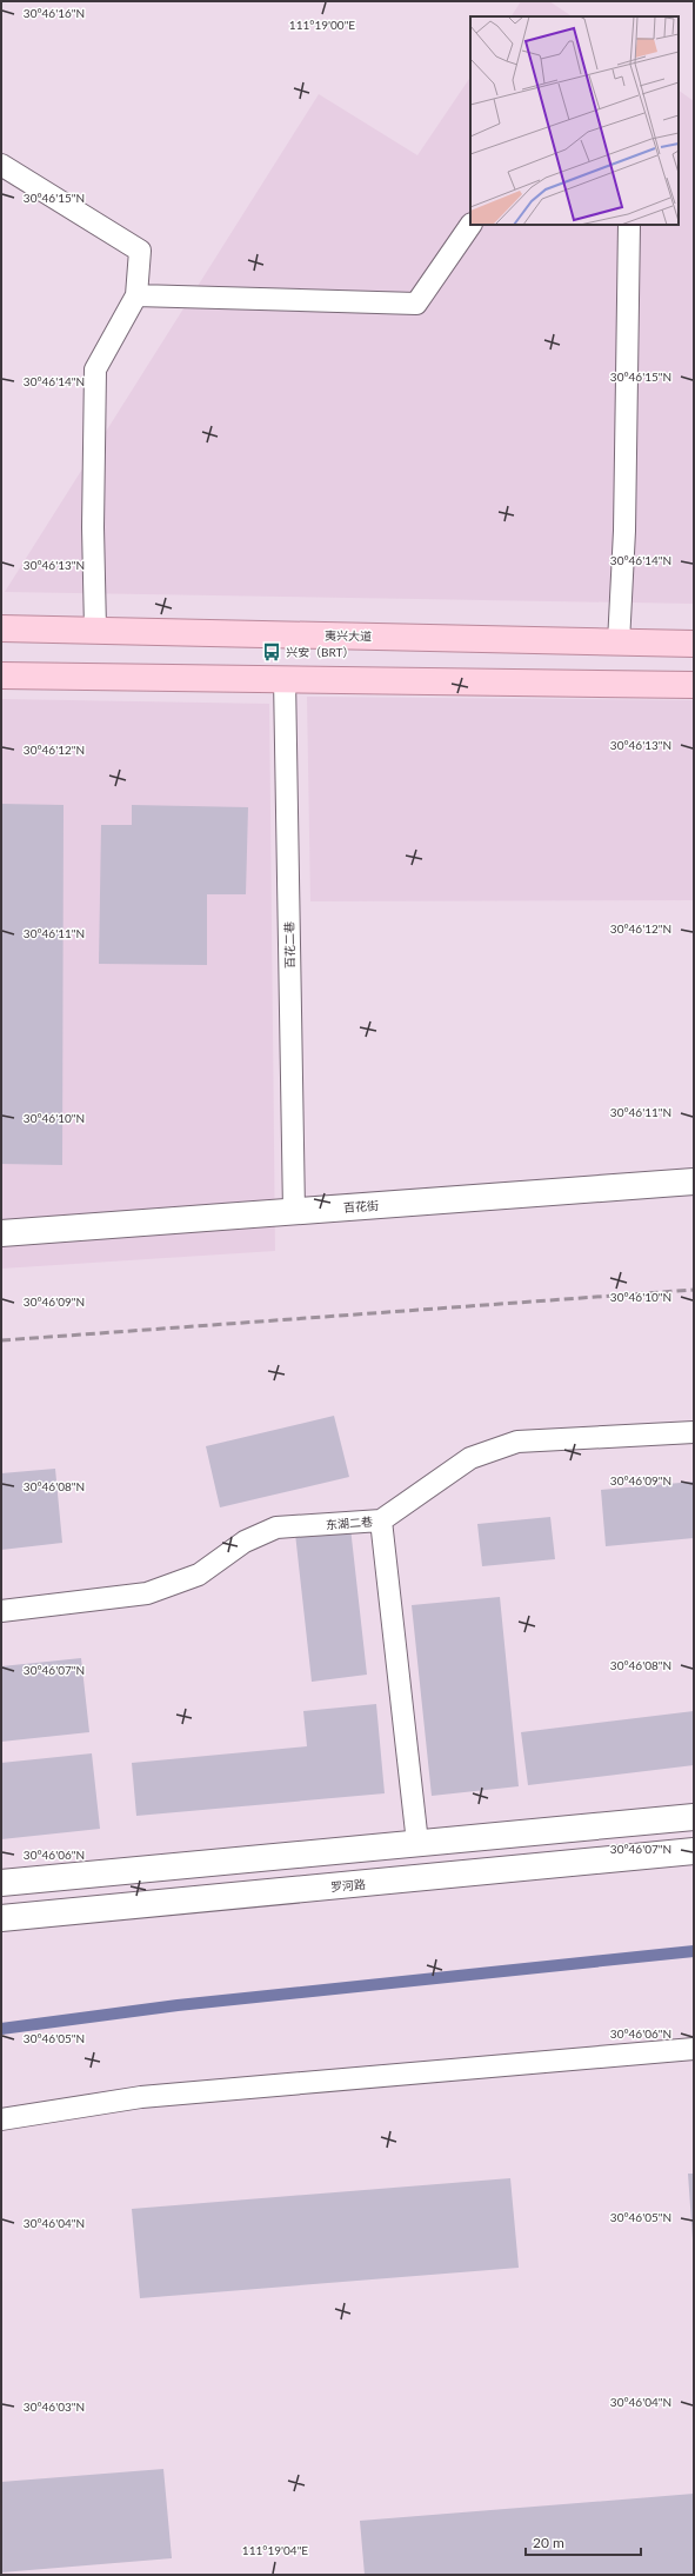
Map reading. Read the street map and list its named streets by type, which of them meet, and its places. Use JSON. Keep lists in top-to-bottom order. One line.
{"streets":{"main road":["夷兴大道","百花街","罗河路"],"lane":["百花二巷","东湖二巷"]},"crossings":[["百花二巷","百花街"]],"places":{"bus stop":["兴安（BRT）"]},"scale_bar":"20 m","coordinates":["30°46'16\"N","111°19'00\"E","30°46'15\"N","30°46'14\"N","30°46'13\"N","30°46'12\"N","30°46'11\"N","30°46'10\"N","30°46'09\"N","30°46'08\"N","30°46'07\"N","30°46'06\"N","30°46'05\"N","30°46'04\"N","30°46'03\"N","111°19'04\"E"]}
